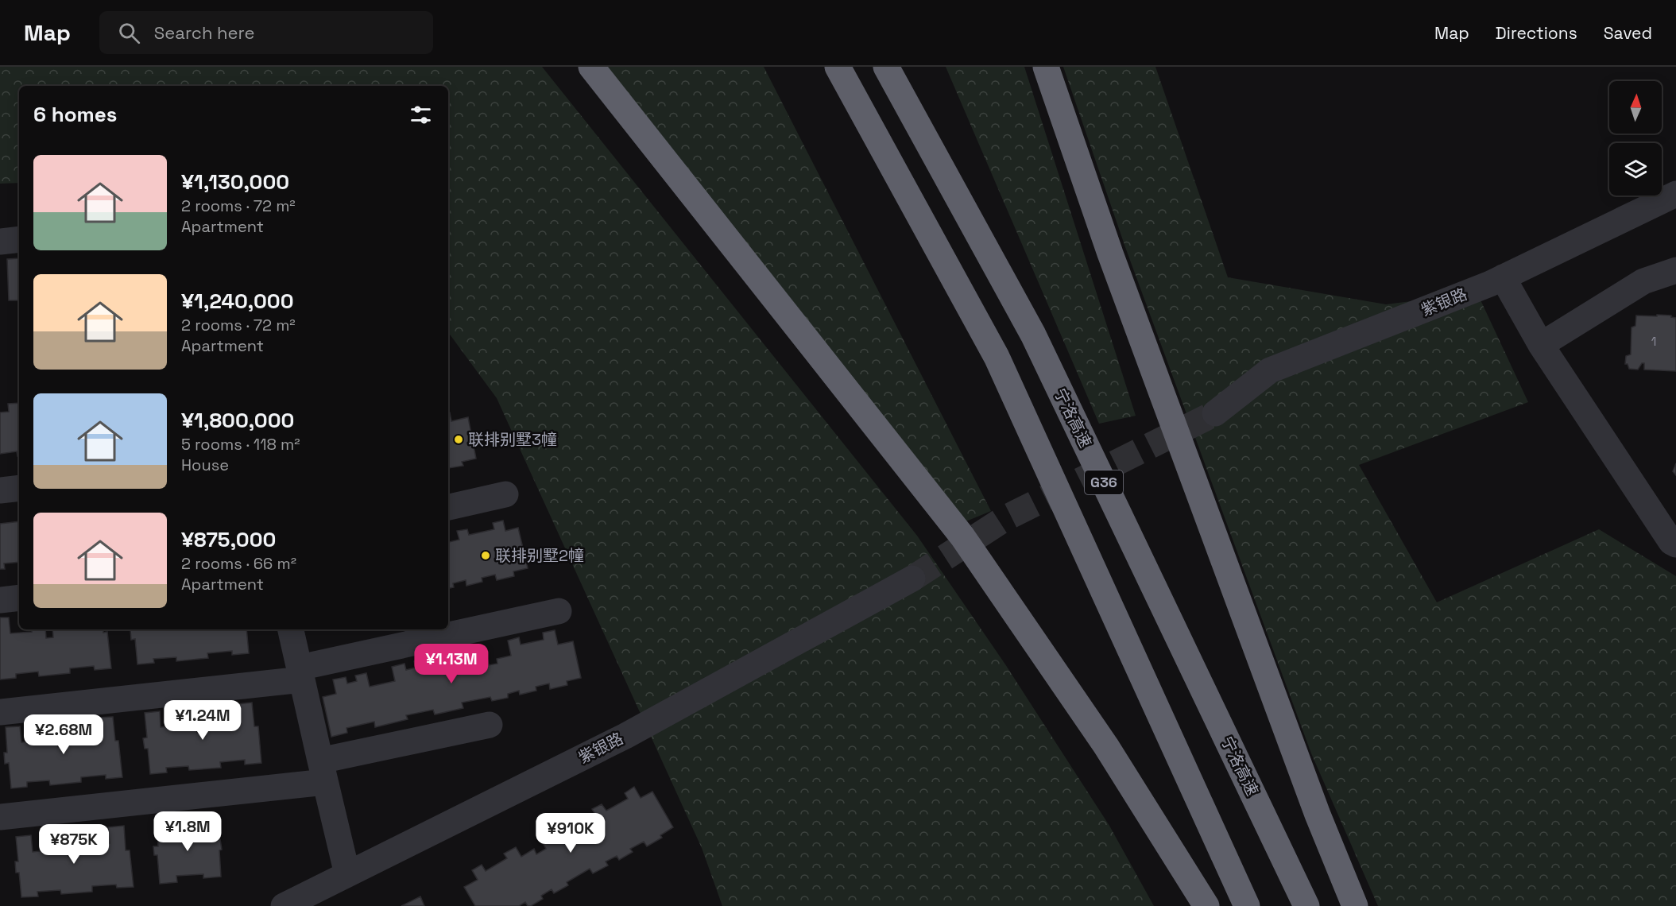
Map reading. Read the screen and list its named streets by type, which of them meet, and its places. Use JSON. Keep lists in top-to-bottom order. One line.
{"streets":{"highway":["宁洛高速","G36"],"lane":["紫银路"]},"places":["联排别墅3幢","联排别墅2幢"],"house_numbers":["1"],"north":"top","page":{"header":"Map","search":"Search here","nav":["Map","Directions","Saved"],"heading":"6 homes","list":[{"name":"¥1,130,000","note":"2 rooms · 72 m² · Apartment"},{"name":"¥1,240,000","note":"2 rooms · 72 m² · Apartment"},{"name":"¥1,800,000","note":"5 rooms · 118 m² · House"},{"name":"¥875,000","note":"2 rooms · 66 m² · Apartment"}],"price":["¥1.13M","¥1.24M","¥2.68M","¥1.8M","¥910K","¥875K"]}}
